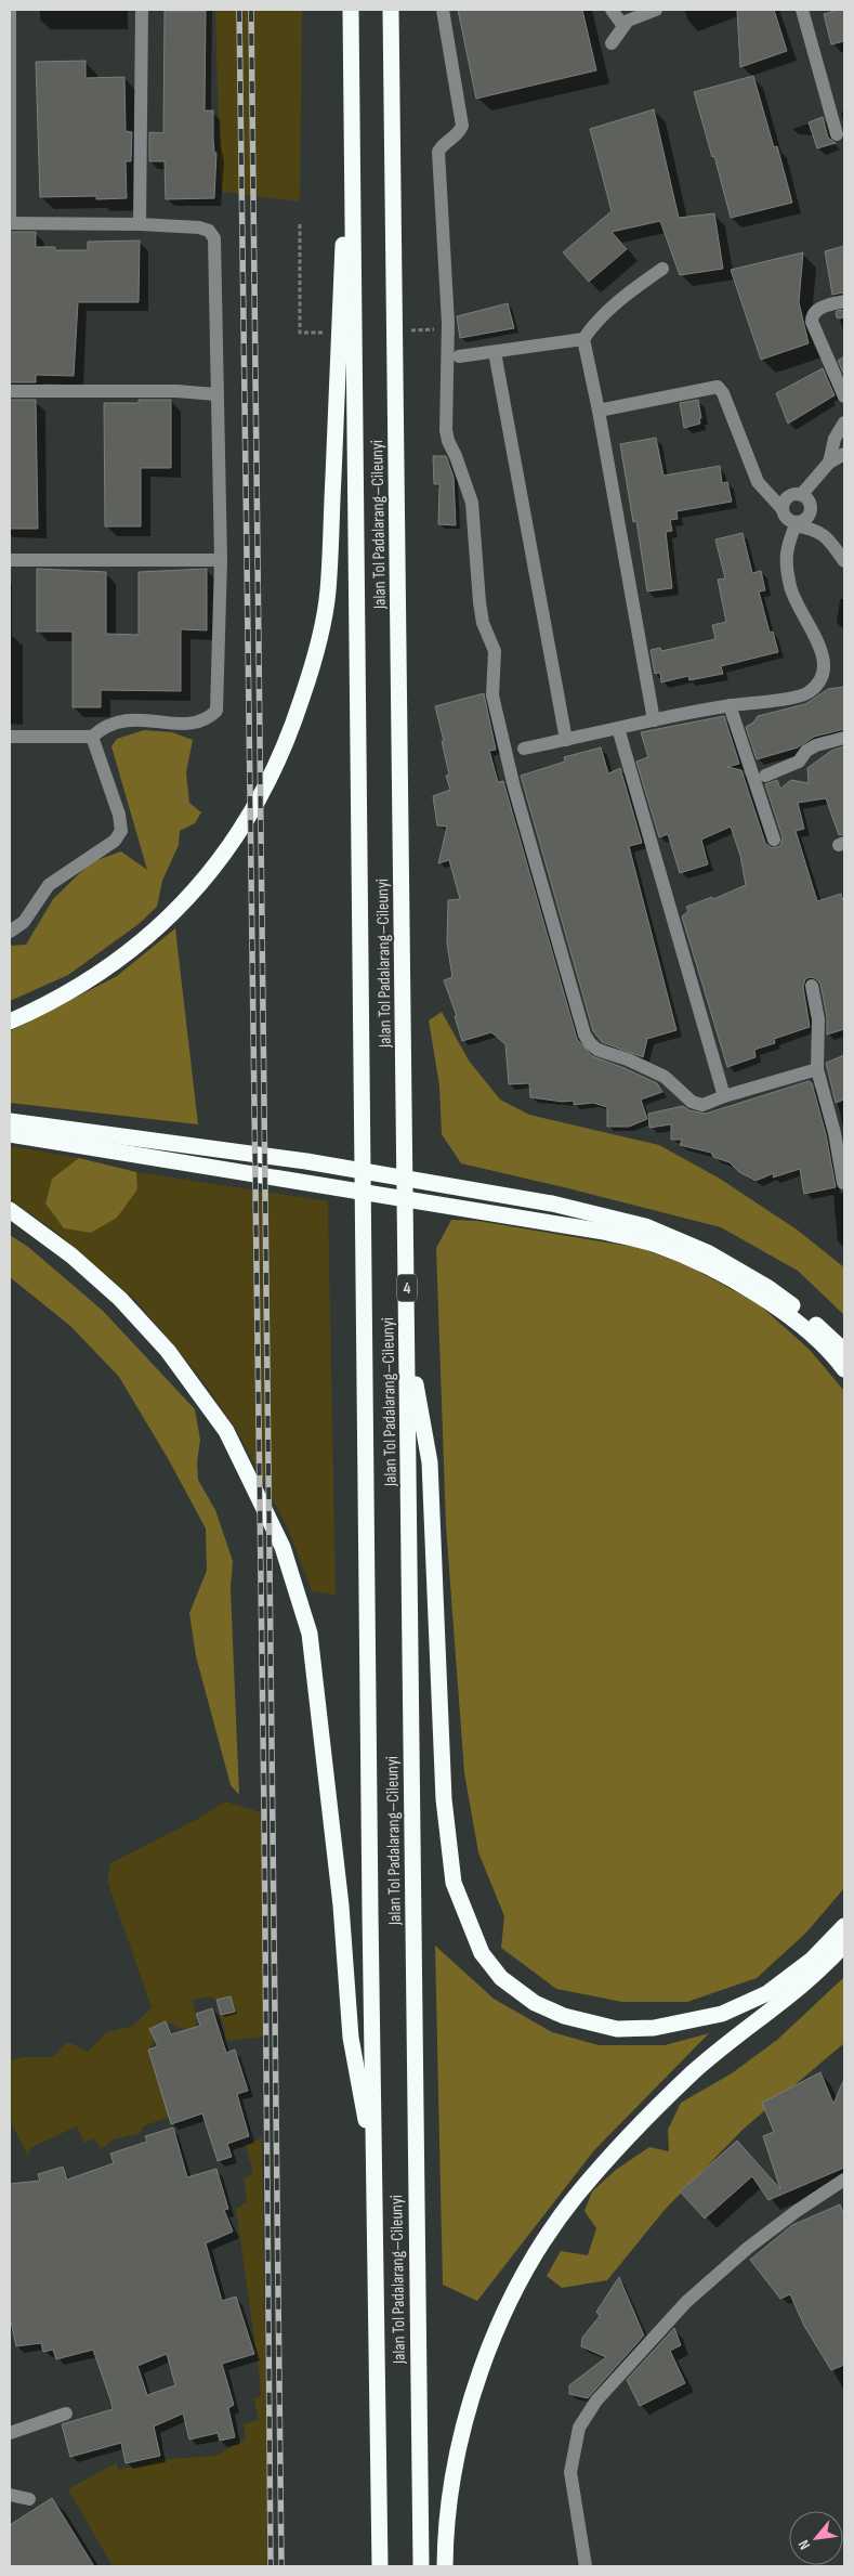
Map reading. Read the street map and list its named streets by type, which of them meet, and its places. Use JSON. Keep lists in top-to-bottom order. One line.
{"streets":{"highway":["Jalan Tol Padalarang–Cileunyi","4"]},"north":"bottom left"}
